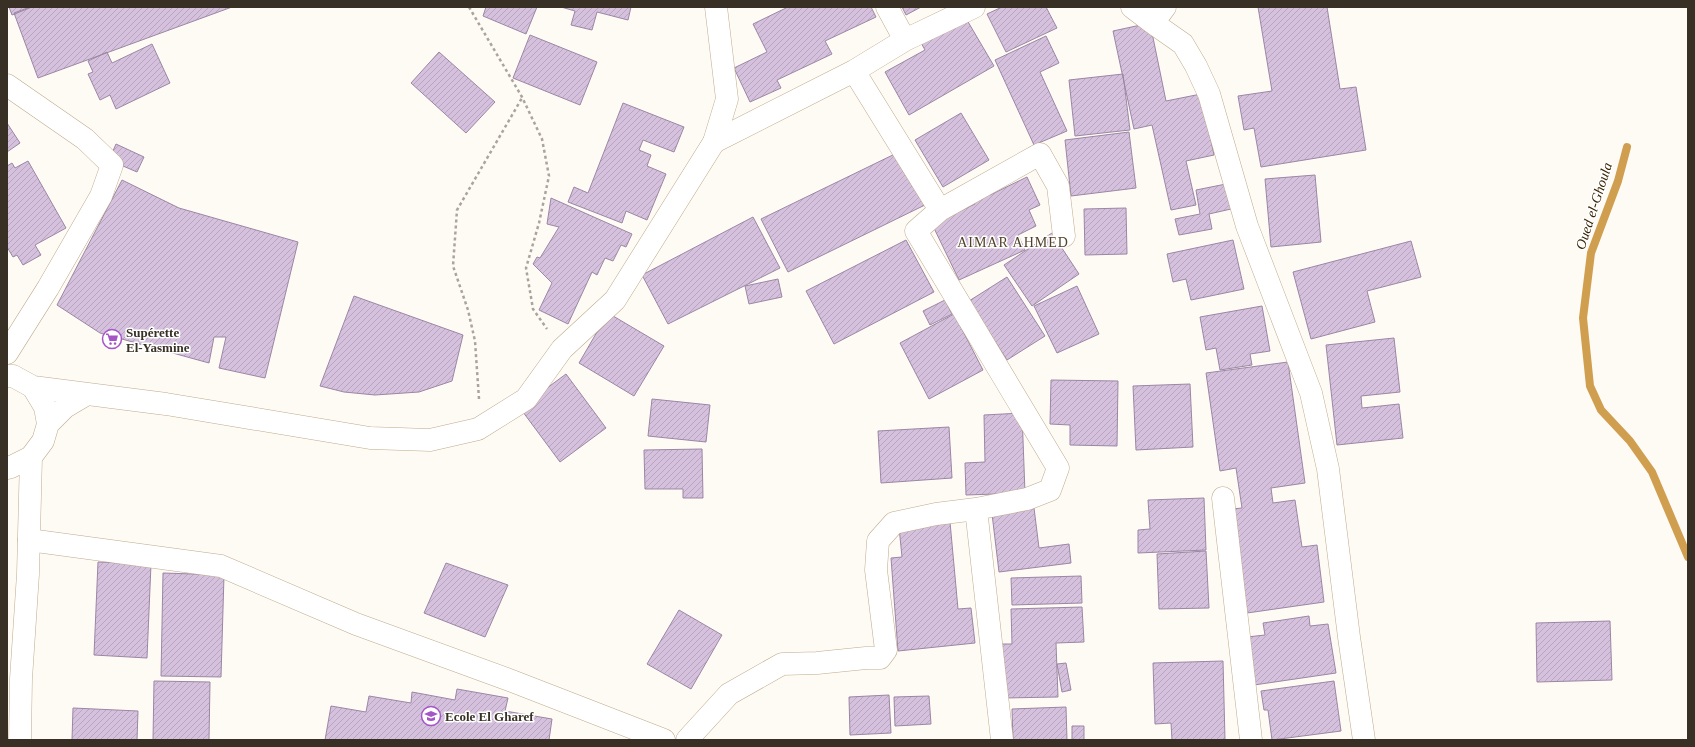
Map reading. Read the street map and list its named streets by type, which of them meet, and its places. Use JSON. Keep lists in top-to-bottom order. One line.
{"districts":["AIMAR AHMED"],"water":["Oued el-Ghoula"],"places":{"supermarket":["Supérette El-Yasmine"],"school or university":["Ecole El Gharef"]}}
